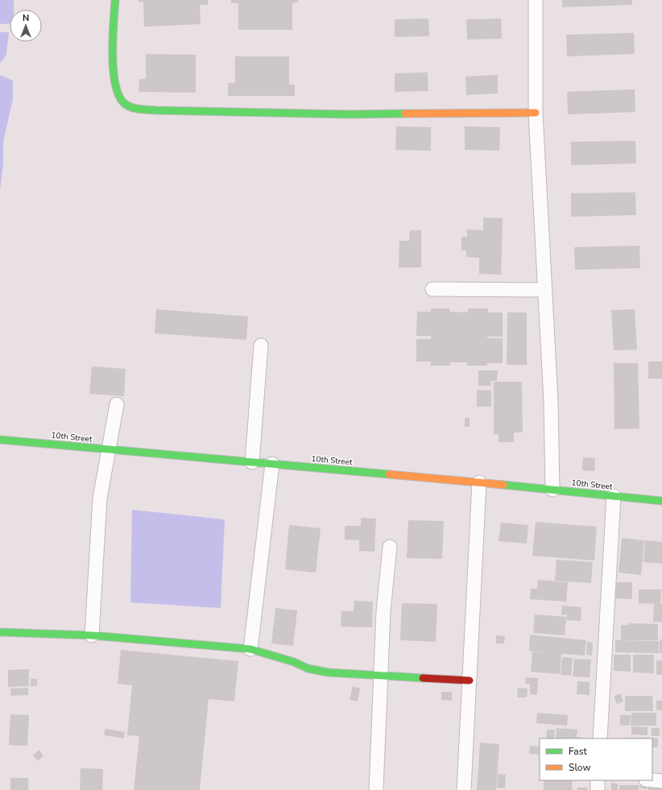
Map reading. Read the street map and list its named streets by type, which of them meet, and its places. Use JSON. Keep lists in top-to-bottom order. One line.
{"streets":{"street":["10th Street"]},"legend":["Fast","Slow"],"north":"top"}
